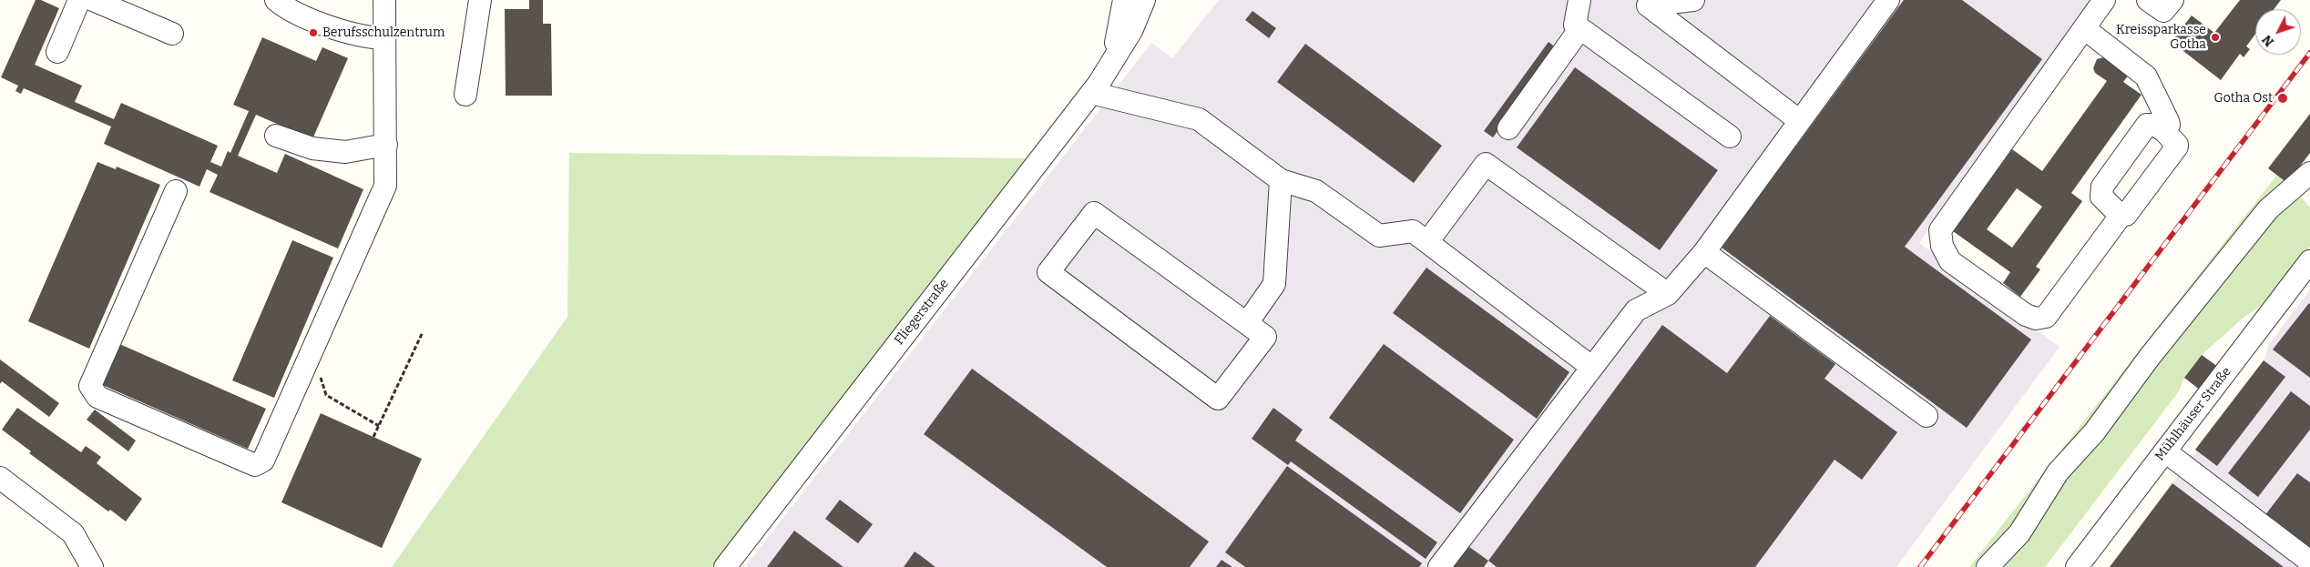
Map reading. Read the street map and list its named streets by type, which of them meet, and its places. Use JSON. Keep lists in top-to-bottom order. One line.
{"streets":{"street":["Fliegerstraße","Mühlhäuser Straße"]},"places":["Berufsschulzentrum","Kreissparkasse Gotha","Gotha Ost"],"north":"bottom left"}
